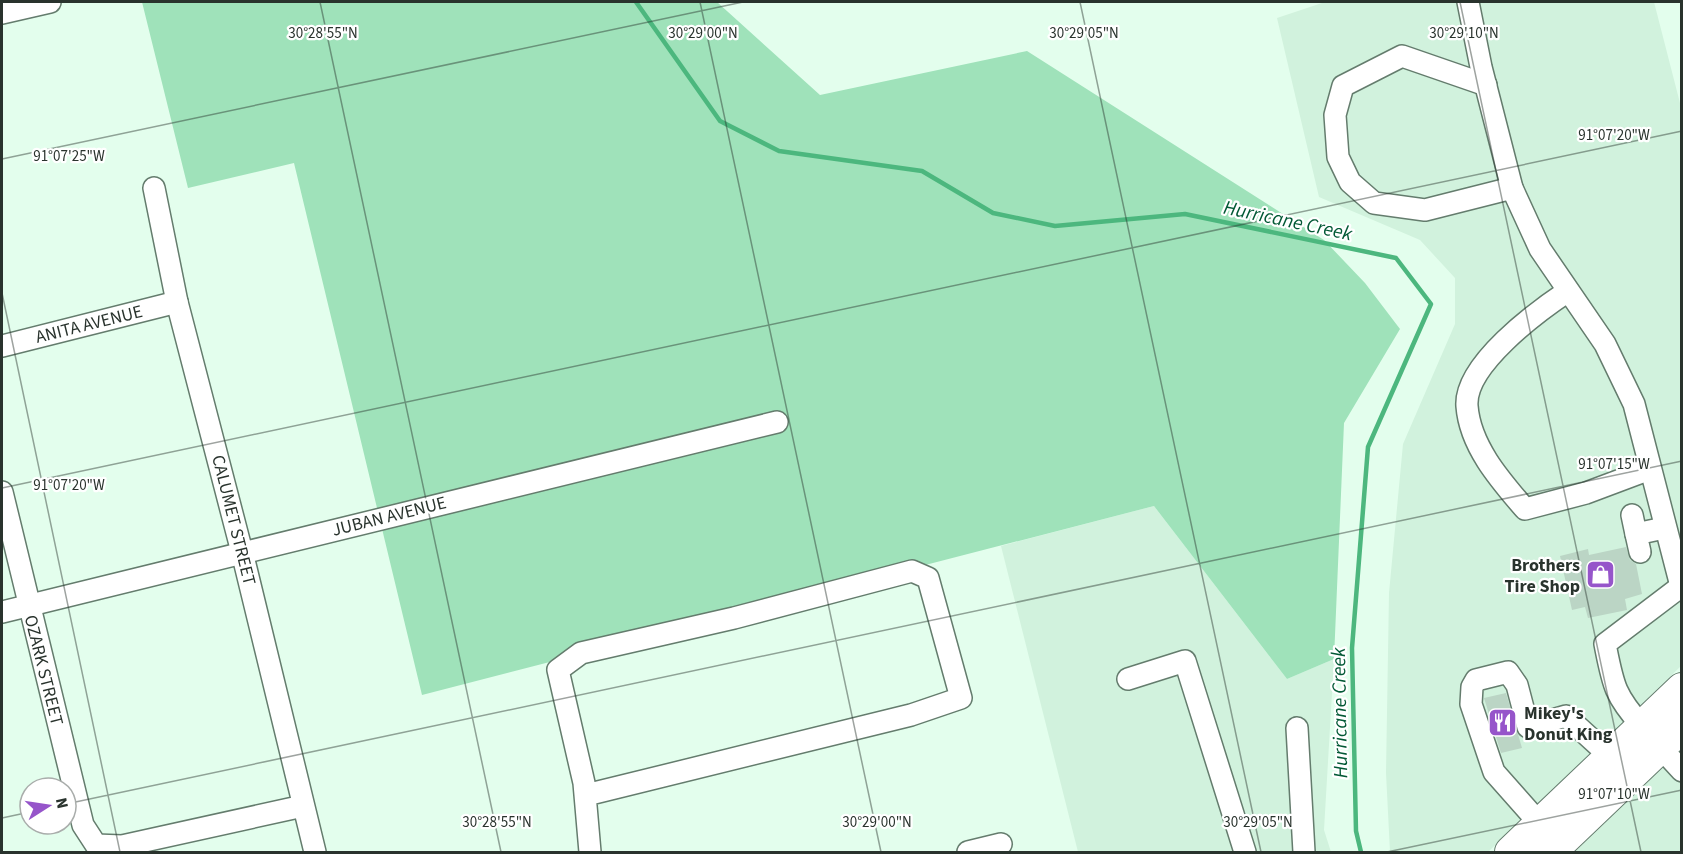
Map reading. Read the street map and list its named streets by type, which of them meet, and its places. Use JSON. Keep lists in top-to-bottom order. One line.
{"streets":{"street":["ANITA AVENUE","JUBAN AVENUE","CALUMET STREET","OZARK STREET"]},"crossings":[["ANITA AVENUE","CALUMET STREET"],["JUBAN AVENUE","CALUMET STREET"],["JUBAN AVENUE","OZARK STREET"],["CALUMET STREET","OZARK STREET"]],"water":["Hurricane Creek"],"places":{"shop":["Brothers Tire Shop"],"restaurant":["Mikey's Donut King"]},"north":"right","coordinates":["30°28'55\"N","30°29'00\"N","30°29'05\"N","30°29'10\"N","91°07'20\"W","91°07'25\"W","91°07'15\"W","91°07'10\"W"]}
